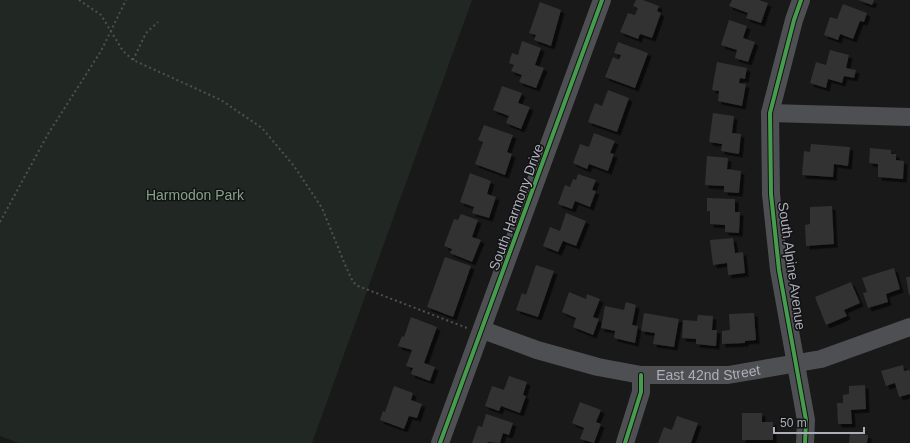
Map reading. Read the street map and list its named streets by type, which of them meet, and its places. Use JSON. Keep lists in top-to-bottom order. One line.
{"streets":{"street":["South Harmony Drive","South Alpine Avenue","East 42nd Street"]},"crossings":[["South Harmony Drive","East 42nd Street"],["South Alpine Avenue","East 42nd Street"]],"parks":["Harmodon Park"],"scale_bar":"50 m"}
